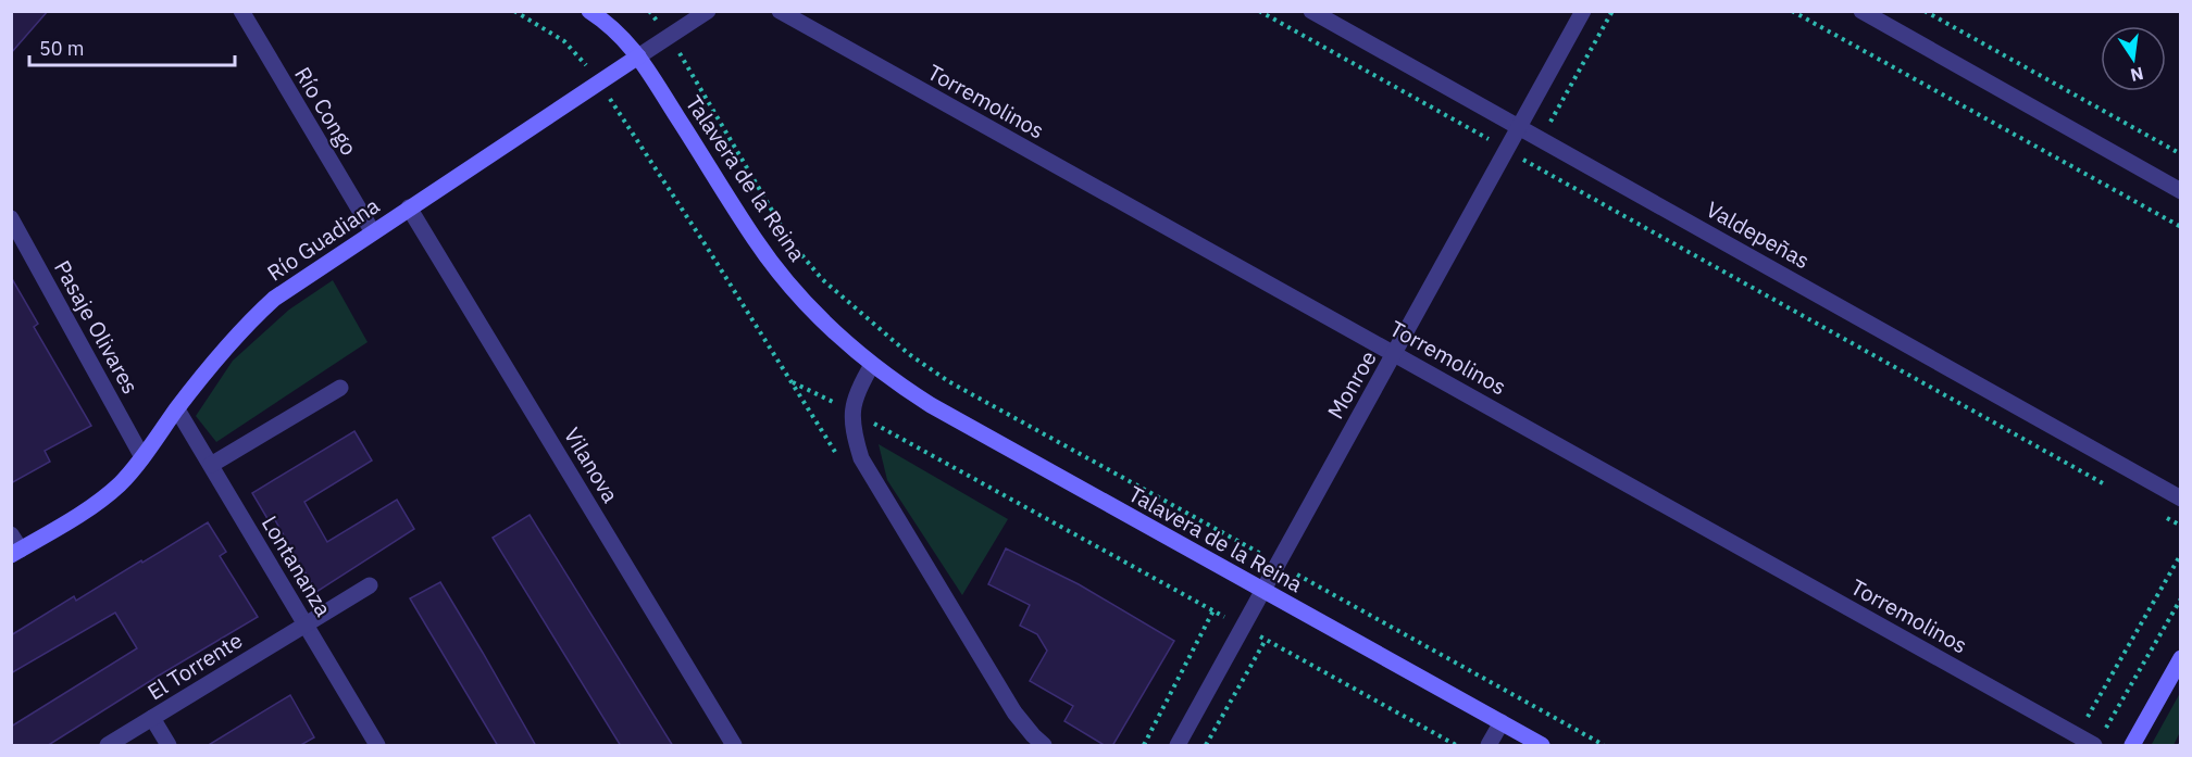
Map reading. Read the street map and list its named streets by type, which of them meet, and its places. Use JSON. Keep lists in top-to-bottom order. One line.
{"streets":{"street":["Torremolinos","Río Congo","Talavera de la Reina","Valdepeñas","Río Guadiana","Pasaje Olivares","Monroe","Vilanova","Lontananza","El Torrente"]},"crossings":[["Torremolinos","Monroe"],["Río Congo","Río Guadiana"],["Talavera de la Reina","Río Guadiana"],["Talavera de la Reina","Monroe"],["Valdepeñas","Monroe"],["Río Guadiana","Pasaje Olivares"],["Río Guadiana","Vilanova"],["Río Guadiana","Lontananza"],["Lontananza","El Torrente"]],"scale_bar":"50 m","north":"bottom"}
